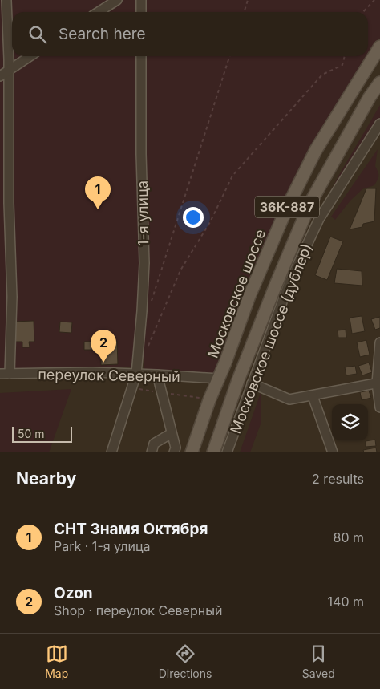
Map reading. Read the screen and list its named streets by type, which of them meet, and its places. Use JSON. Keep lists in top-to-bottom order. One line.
{"streets":{"main road":["36К-887","Московское шоссе"],"street":["1-я улица","Московское шоссе (дублер)","переулок Северный"]},"crossings":[["1-я улица","переулок Северный"],["Московское шоссе","переулок Северный"]],"scale_bar":"50 m","page":{"search":"Search here","pins":["1","2"],"scale":"50 m","heading":["Nearby","2 results"],"list":[{"mark":"1","name":"СНТ Знамя Октября","note":"Park · 1-я улица","value":"80 m"},{"mark":"2","name":"Ozon","note":"Shop · переулок Северный","value":"140 m"}],"nav":["Map","Directions","Saved"]}}
